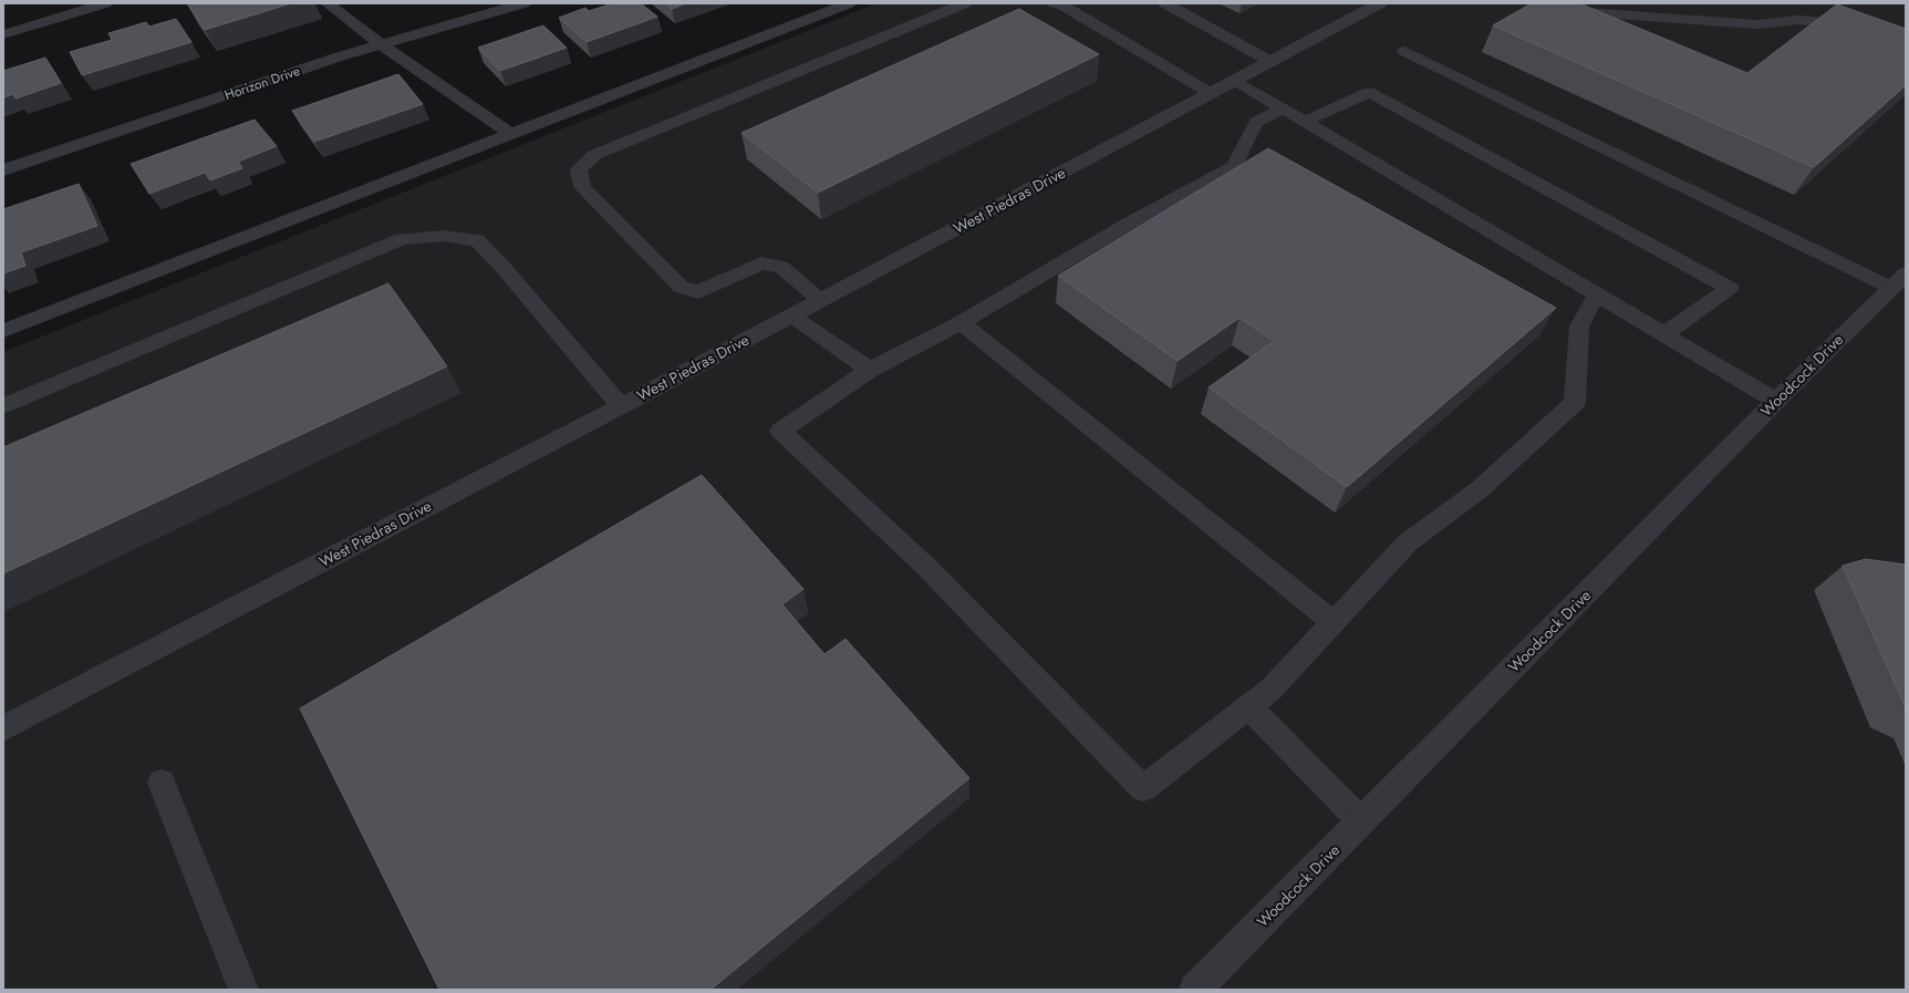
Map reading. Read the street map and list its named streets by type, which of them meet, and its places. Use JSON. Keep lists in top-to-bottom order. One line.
{"streets":{"street":["Horizon Drive","West Piedras Drive","Woodcock Drive"]}}
